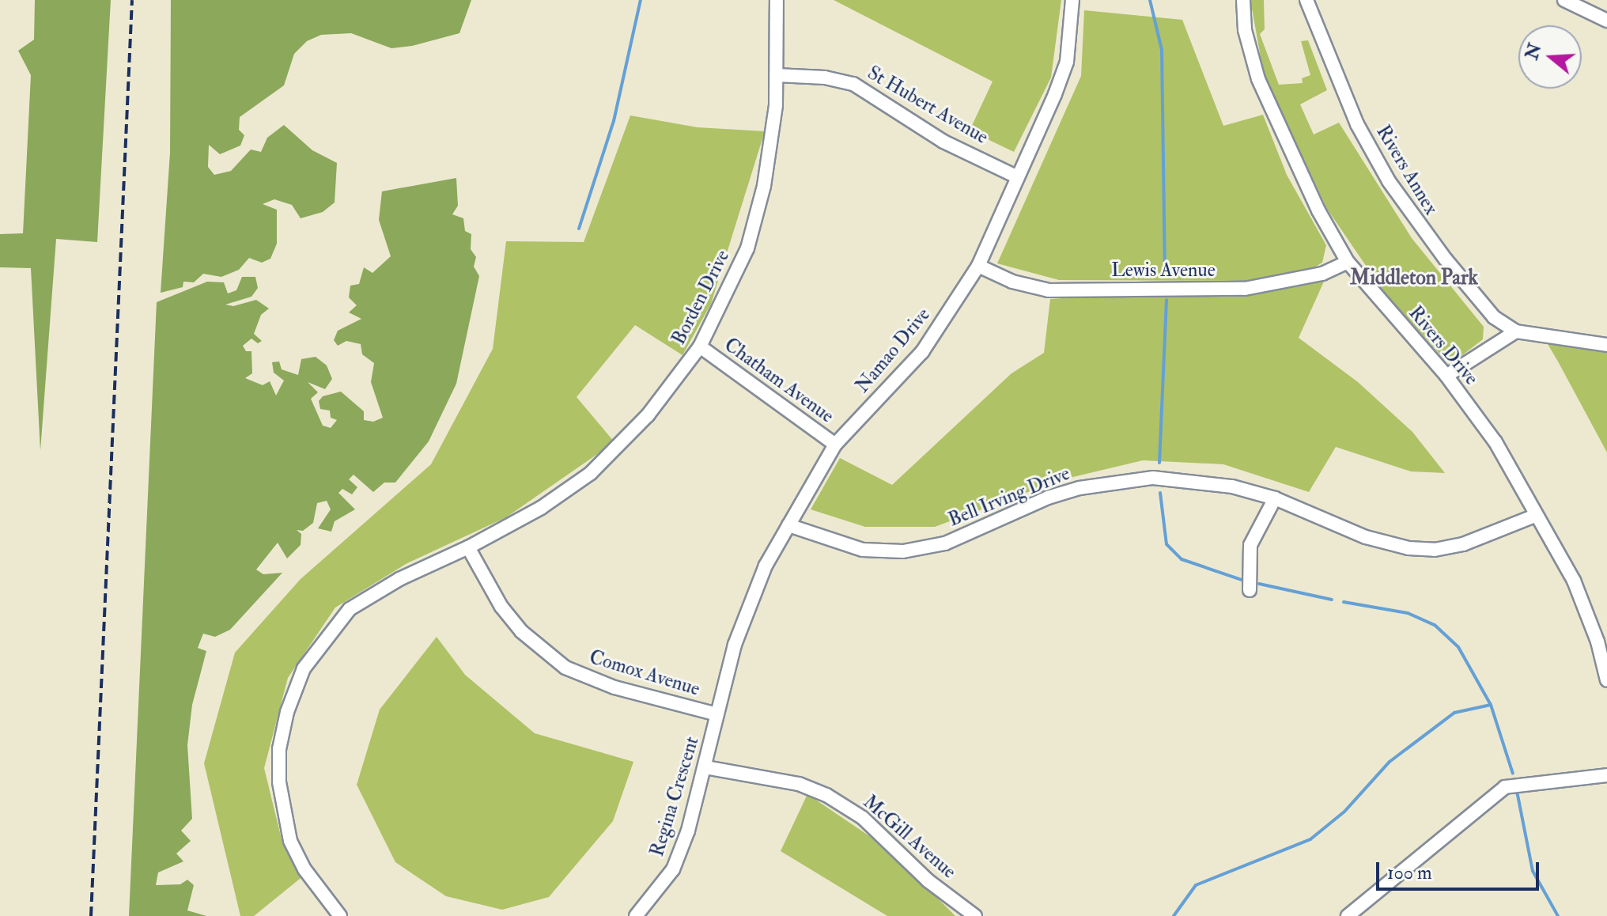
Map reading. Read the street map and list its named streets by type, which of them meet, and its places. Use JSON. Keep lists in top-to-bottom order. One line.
{"streets":{"street":["St Hubert Avenue","Rivers Annex","Lewis Avenue","Borden Drive","Rivers Drive","Namao Drive","Chatham Avenue","Bell Irving Drive","Comox Avenue","Regina Crescent","McGill Avenue"]},"crossings":[["St Hubert Avenue","Borden Drive"],["St Hubert Avenue","Namao Drive"],["Lewis Avenue","Rivers Drive"],["Lewis Avenue","Namao Drive"],["Borden Drive","Chatham Avenue"],["Borden Drive","Comox Avenue"],["Rivers Drive","Bell Irving Drive"],["Namao Drive","Chatham Avenue"],["Namao Drive","Bell Irving Drive"],["Namao Drive","Comox Avenue"],["Namao Drive","Regina Crescent"],["Comox Avenue","Regina Crescent"],["Regina Crescent","McGill Avenue"]],"districts":["Middleton Park"],"scale_bar":"100 m","north":"left"}
